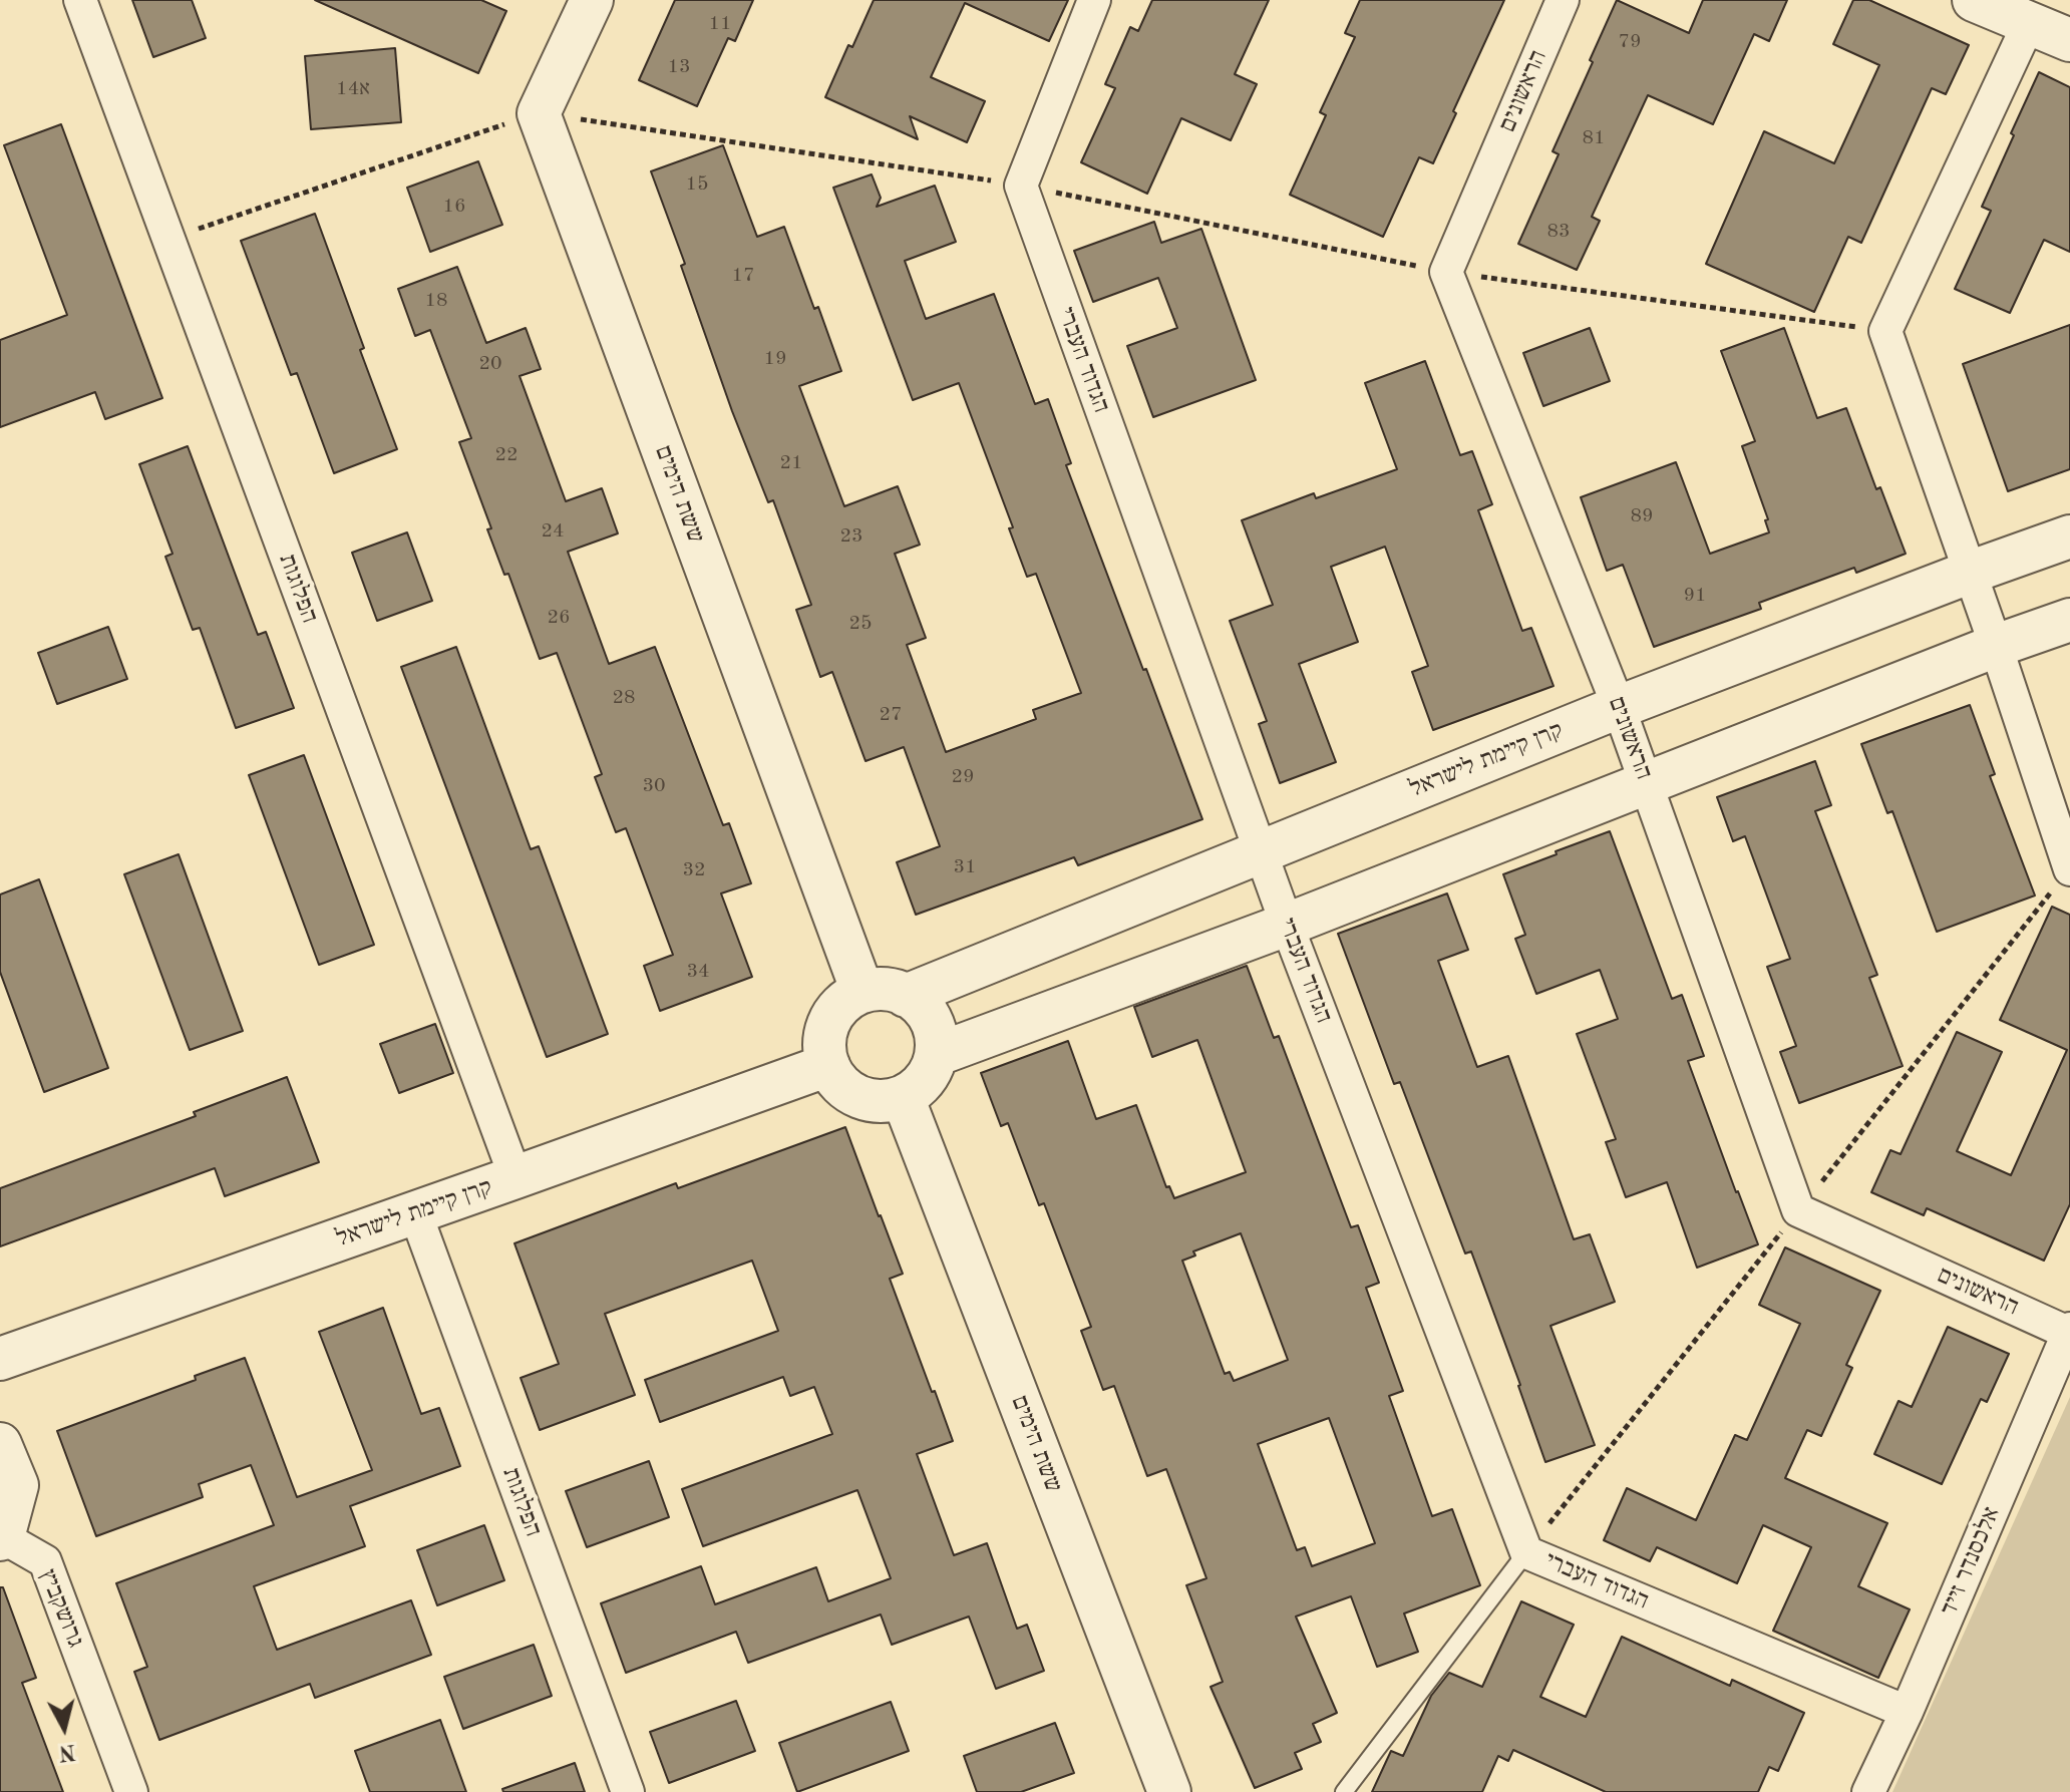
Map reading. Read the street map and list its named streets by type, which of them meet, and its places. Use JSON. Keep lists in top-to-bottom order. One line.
{"streets":{"street":["הראשונים","הגדוד העברי","ששת הימים","הפלוגות","קרן קיימת לישראל","אלכסנדר זייד","גרושקביץ"]},"crossings":[["הראשונים","קרן קיימת לישראל"],["הראשונים","אלכסנדר זייד"],["הגדוד העברי","קרן קיימת לישראל"],["הגדוד העברי","אלכסנדר זייד"],["ששת הימים","קרן קיימת לישראל"],["הפלוגות","קרן קיימת לישראל"]],"house_numbers":["11","79","13","14א","81","15","16","83","17","18","19","20","22","21","89","24","23","91","26","25","28","27","29","30","31","32","34"],"north":"bottom"}
